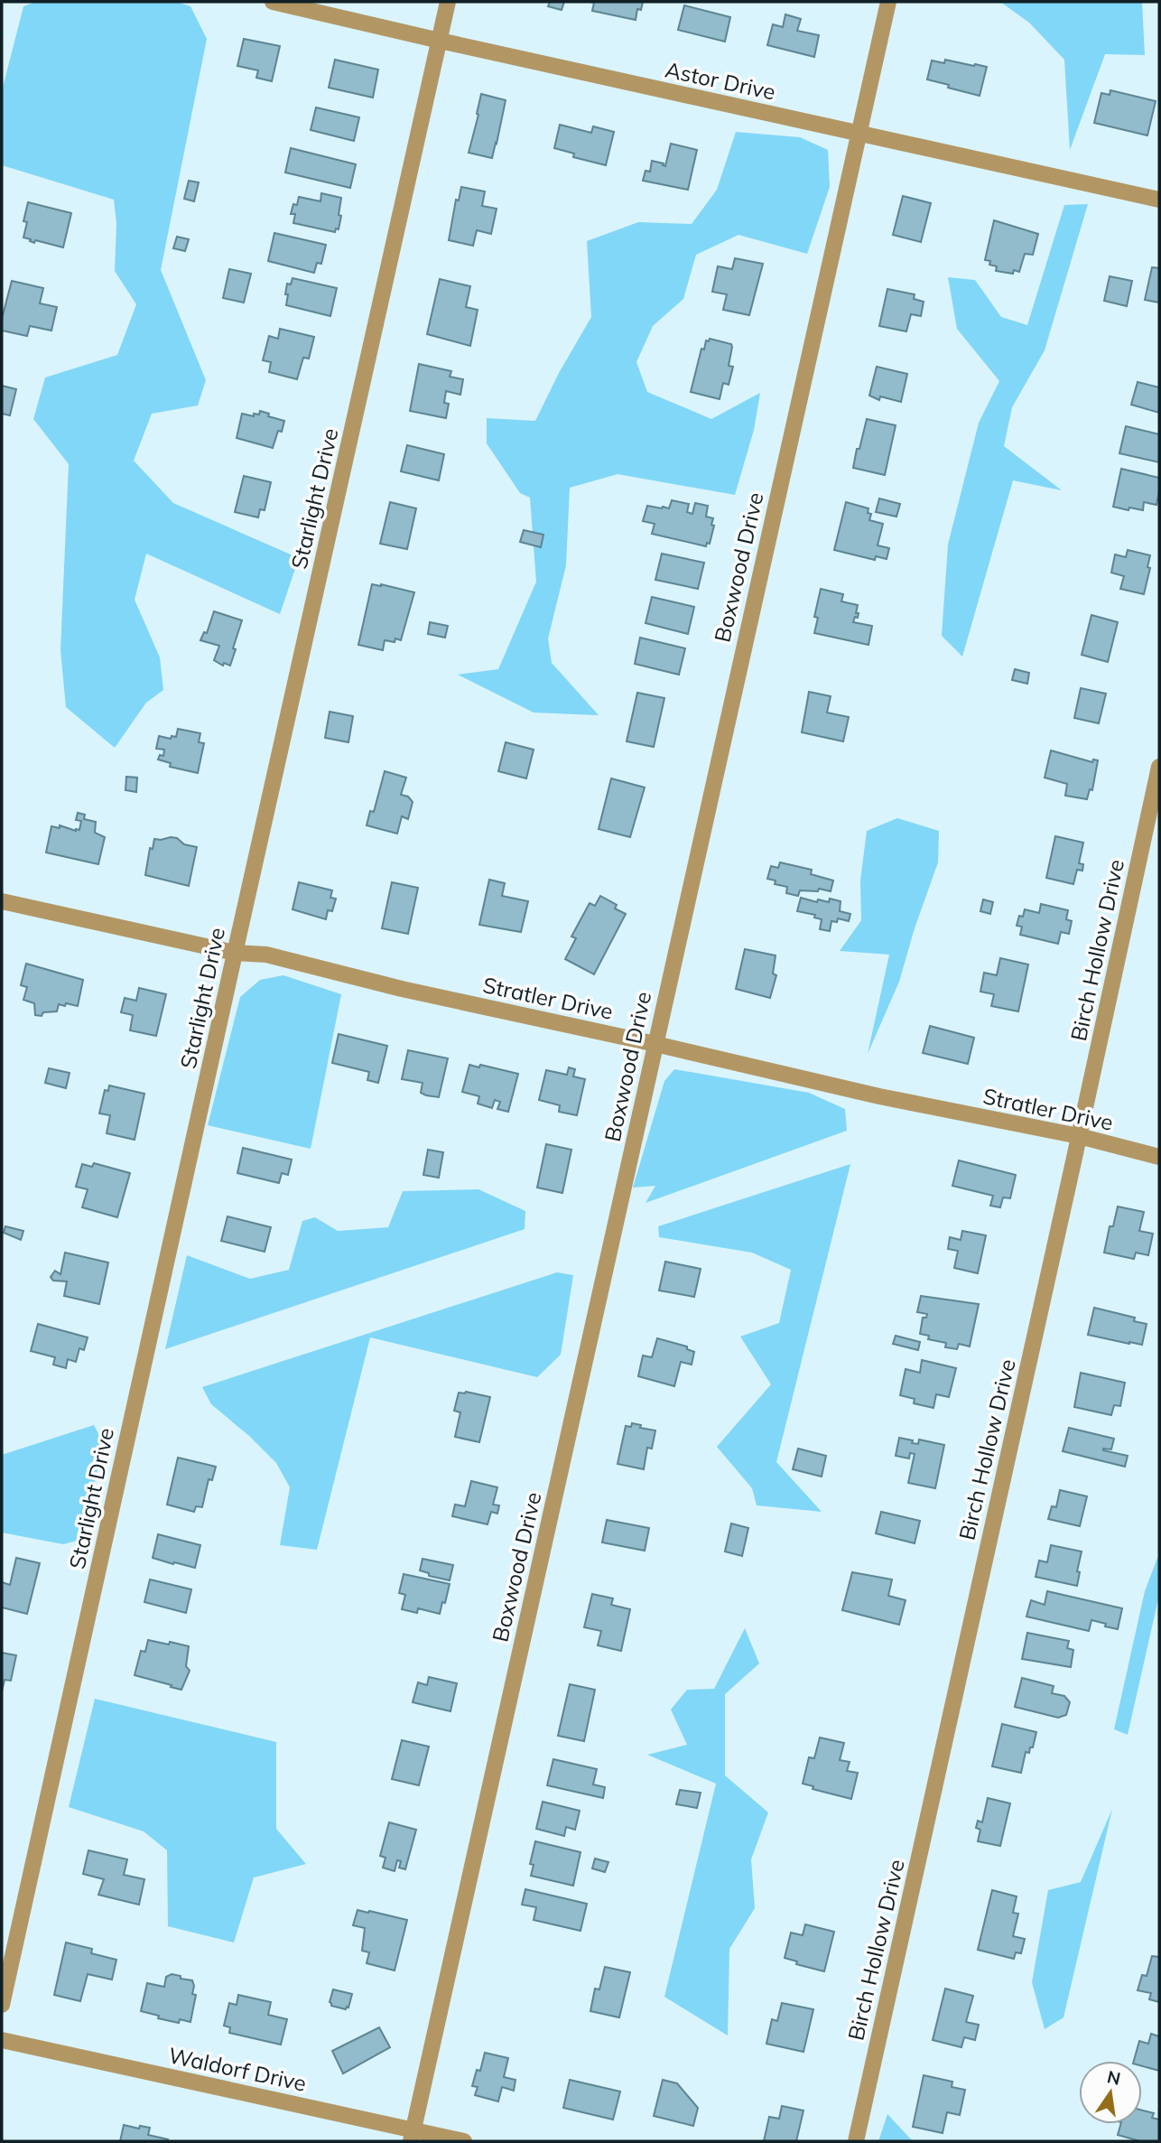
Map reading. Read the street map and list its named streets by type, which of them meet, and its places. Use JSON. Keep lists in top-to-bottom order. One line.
{"streets":{"street":["Astor Drive","Starlight Drive","Boxwood Drive","Birch Hollow Drive","Stratler Drive","Waldorf Drive"]},"crossings":[["Astor Drive","Starlight Drive"],["Astor Drive","Boxwood Drive"],["Starlight Drive","Stratler Drive"],["Boxwood Drive","Stratler Drive"],["Boxwood Drive","Waldorf Drive"],["Birch Hollow Drive","Stratler Drive"]],"north":"top"}
